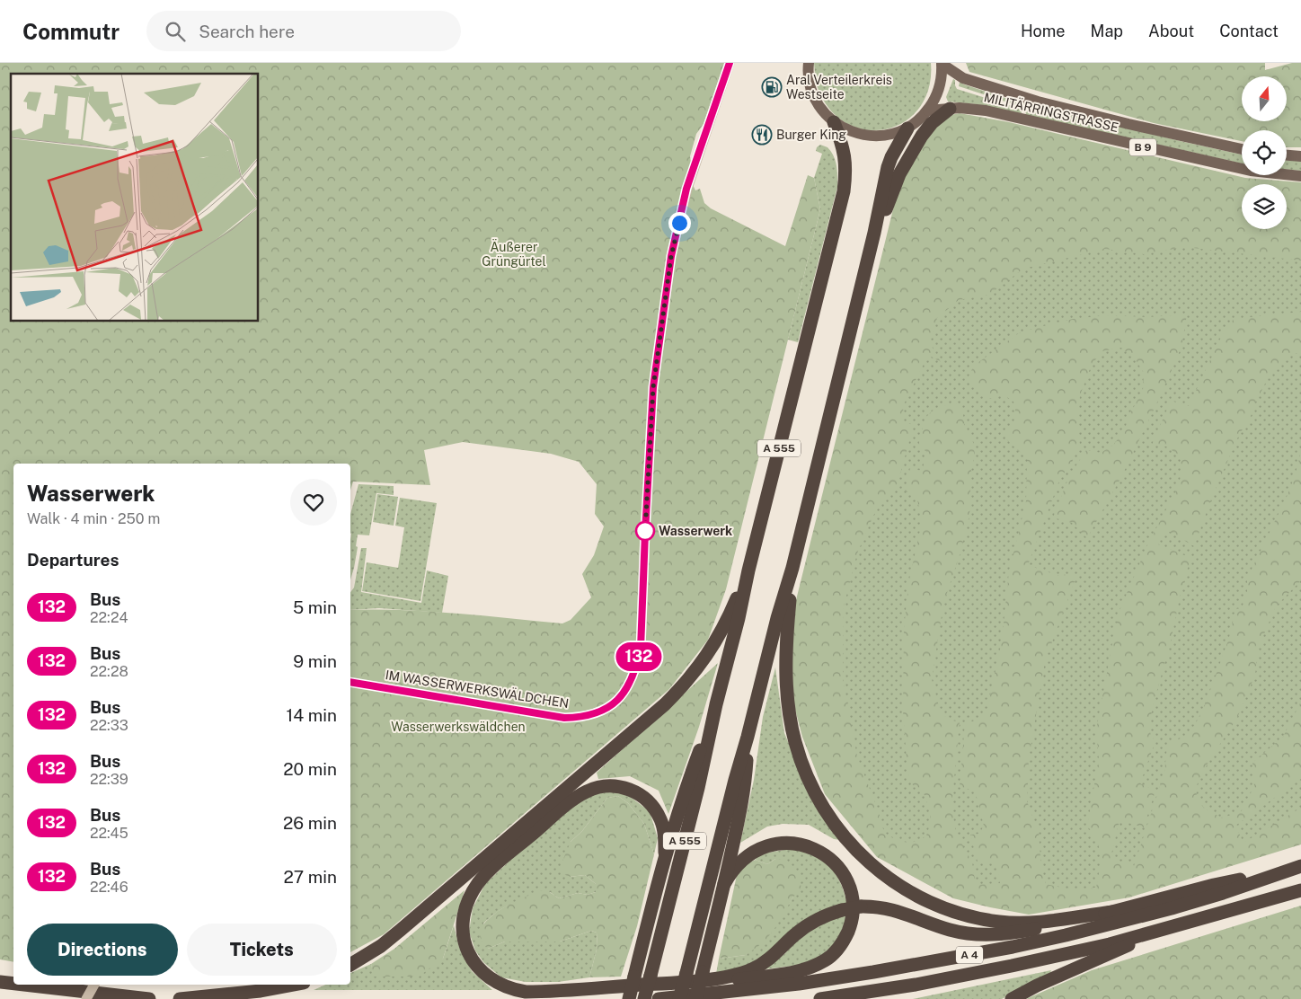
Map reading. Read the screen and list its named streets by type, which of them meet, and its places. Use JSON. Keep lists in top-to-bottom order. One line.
{"streets":{"highway":["A 555","A 4"],"main road":["MILITÄRRINGSTRASSE","B 9"],"street":["IM WASSERWERKSWÄLDCHEN"]},"crossings":[["MILITÄRRINGSTRASSE","B 9"],["B 9","A 555"]],"parks":["Äußerer Grüngürtel","Wasserwerkswäldchen"],"places":{"fuel station":["Aral Verteilerkreis Westseite"],"restaurant":["Burger King"],"other":["Wasserwerk"]},"lines":["bus line 132"],"north":"top","page":{"header":"Commutr","search":"Search here","nav":["Home","Map","About","Contact"],"on_map":"132","heading":[["Wasserwerk","Walk · 4 min · 250 m"],"Departures"],"list":[{"mark":"132","name":"Bus","note":"22:24","value":"5 min"},{"mark":"132","name":"Bus","note":"22:28","value":"9 min"},{"mark":"132","name":"Bus","note":"22:33","value":"14 min"},{"mark":"132","name":"Bus","note":"22:39","value":"20 min"},{"mark":"132","name":"Bus","note":"22:45","value":"26 min"},{"mark":"132","name":"Bus","note":"22:46","value":"27 min"}],"buttons":["Directions","Tickets"]}}
